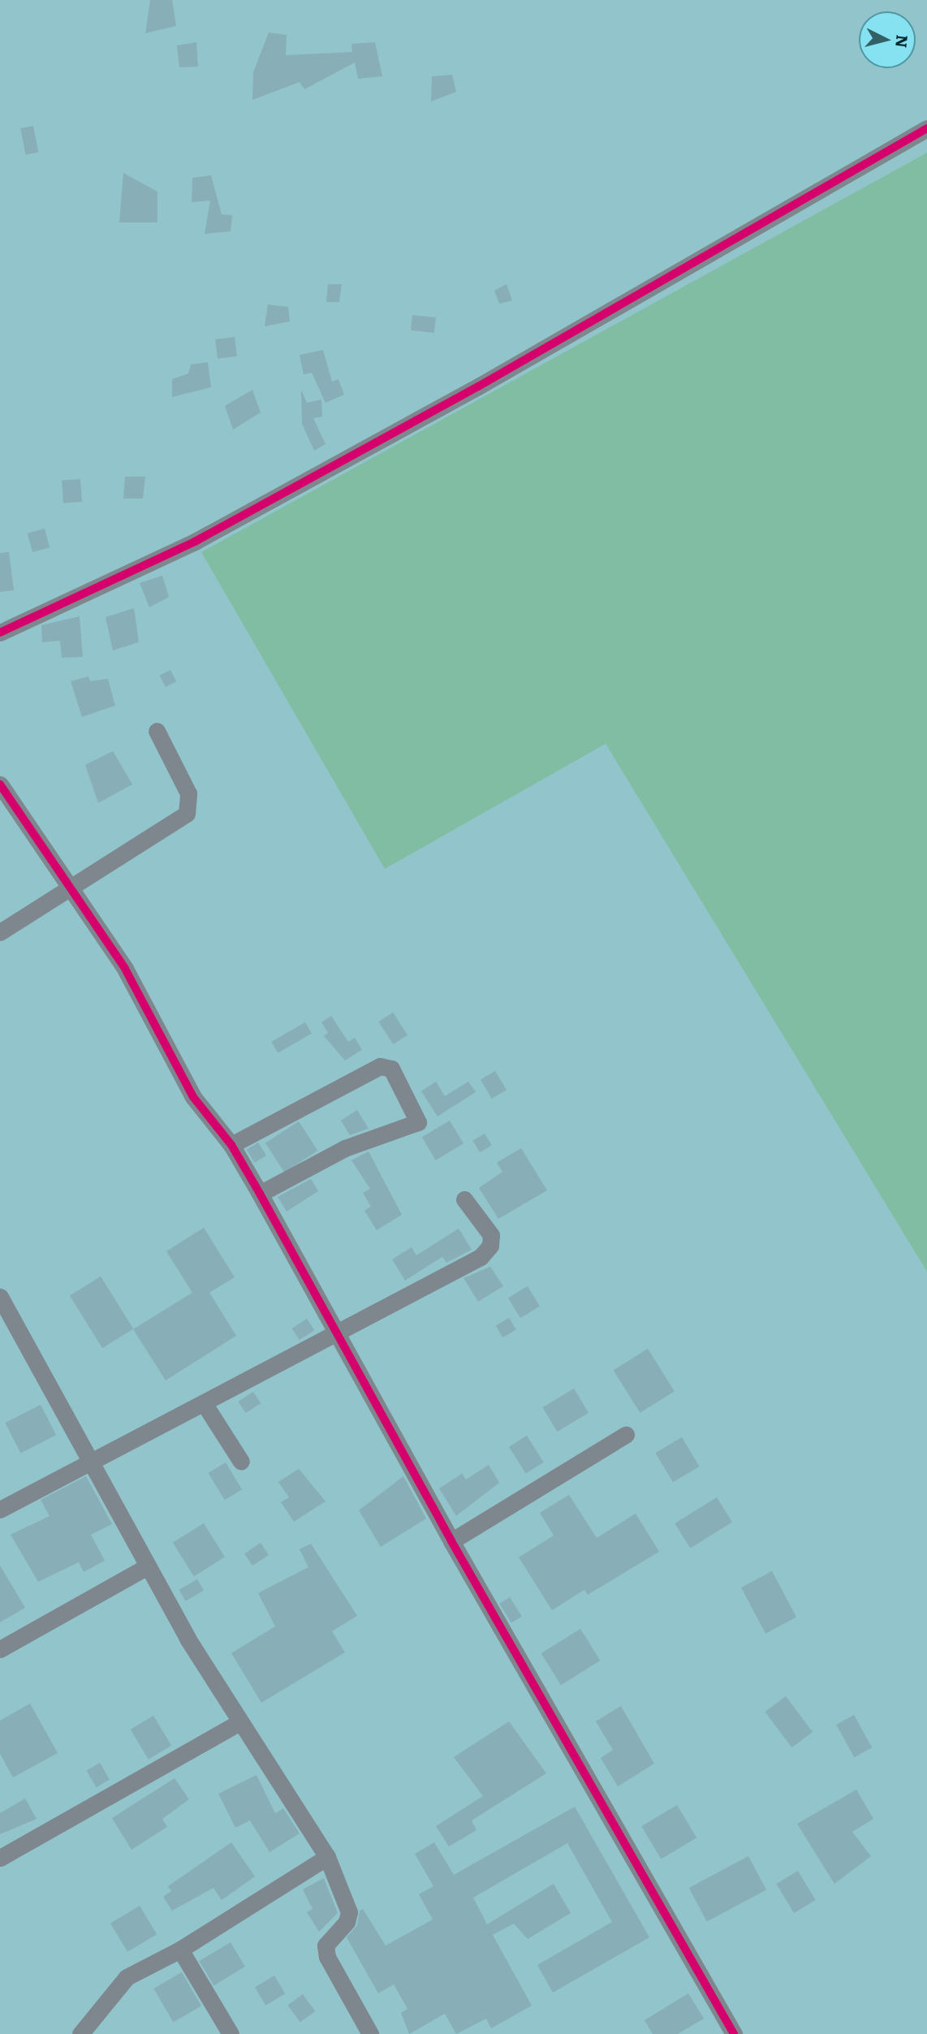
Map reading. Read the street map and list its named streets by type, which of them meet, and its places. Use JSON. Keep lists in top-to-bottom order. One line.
{"north":"right"}
